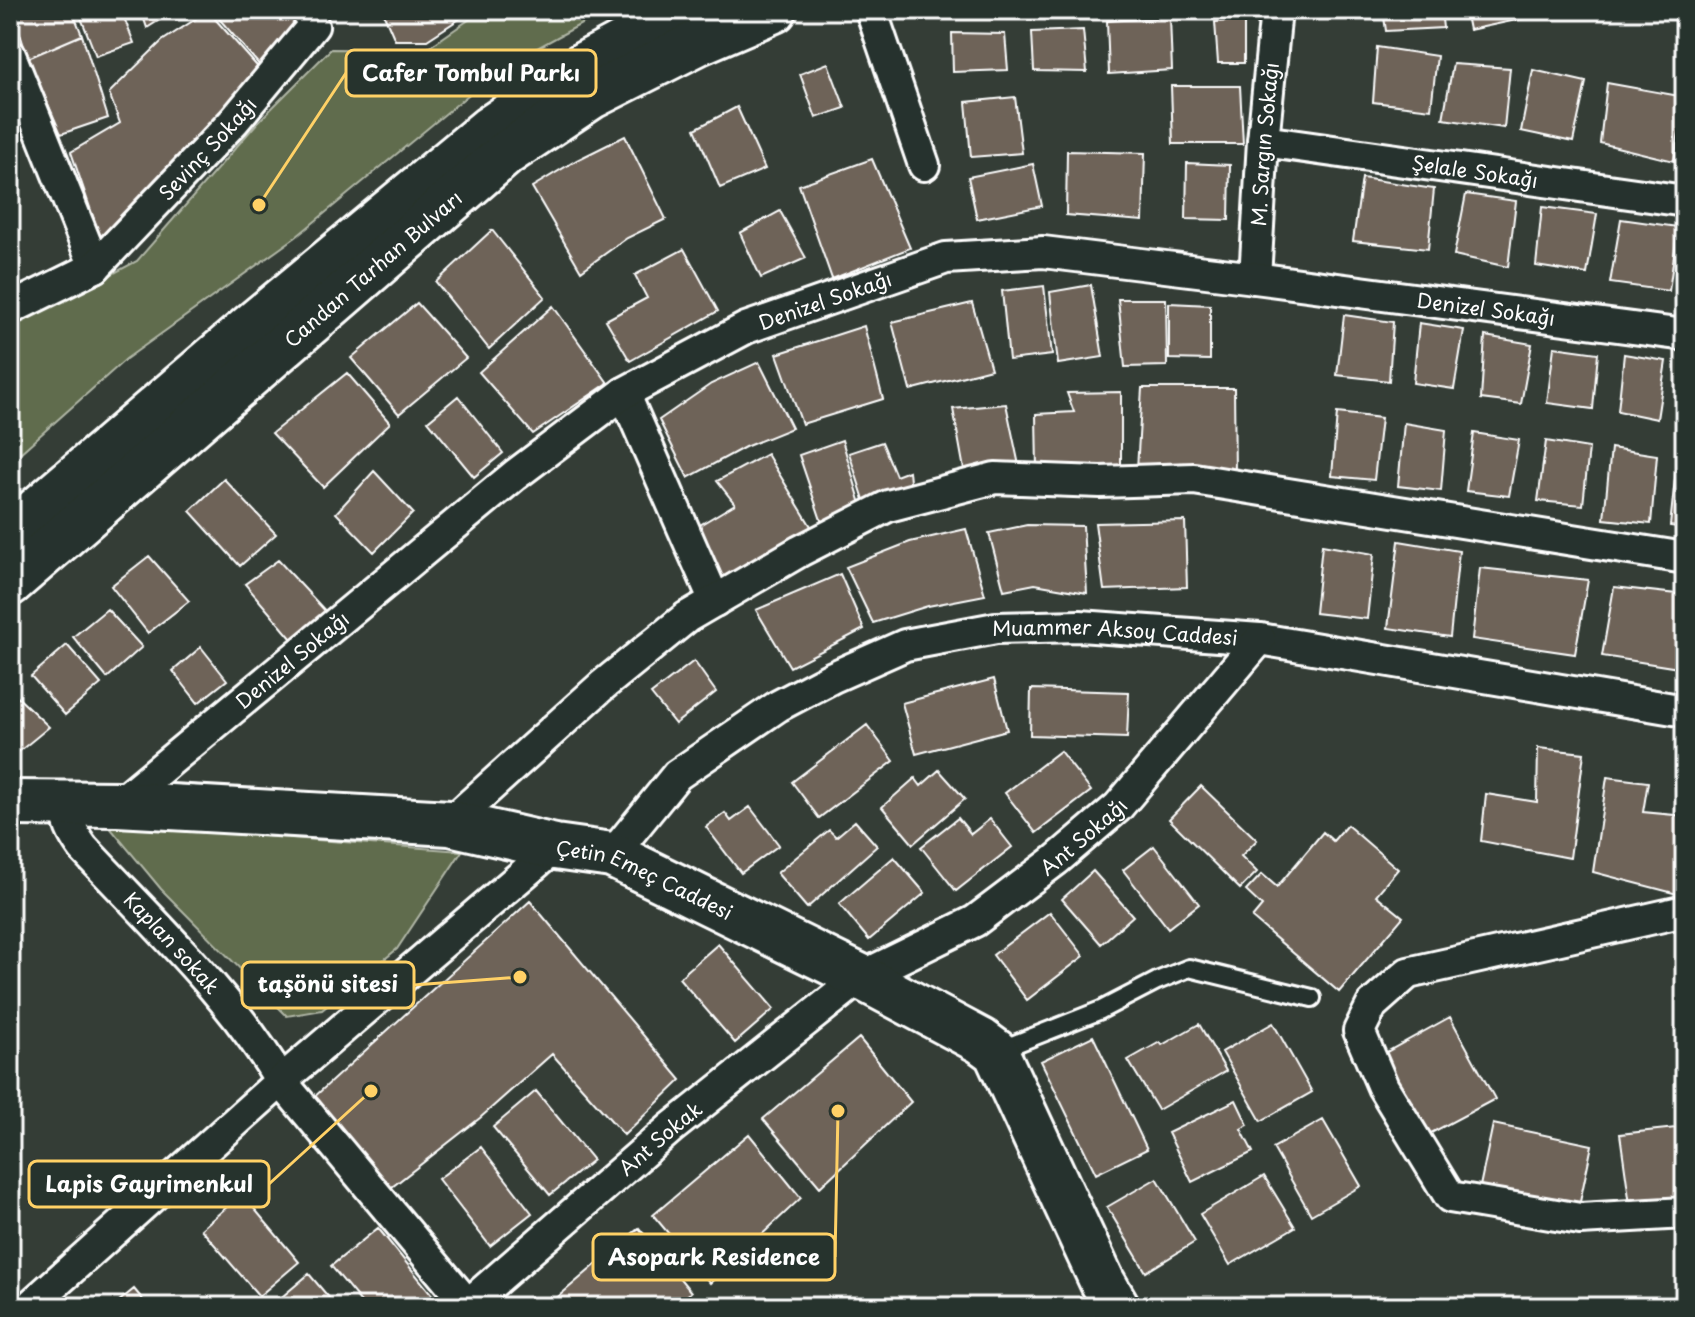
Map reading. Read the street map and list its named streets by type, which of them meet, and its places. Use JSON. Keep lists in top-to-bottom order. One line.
{"streets":{"main road":["Candan Tarhan Bulvarı","Çetin Emeç Caddesi"],"street":["M. Sargın Sokağı","Sevinç Sokağı","Şelale Sokağı","Denizel Sokağı","Muammer Aksoy Caddesi","Ant Sokağı","Kaplan sokak","Ant Sokak"]},"crossings":[["M. Sargın Sokağı","Şelale Sokağı"],["M. Sargın Sokağı","Denizel Sokağı"],["Denizel Sokağı","Çetin Emeç Caddesi"],["Muammer Aksoy Caddesi","Ant Sokağı"],["Muammer Aksoy Caddesi","Çetin Emeç Caddesi"],["Ant Sokağı","Çetin Emeç Caddesi"],["Ant Sokağı","Ant Sokak"],["Çetin Emeç Caddesi","Kaplan sokak"],["Çetin Emeç Caddesi","Ant Sokak"],["Kaplan sokak","Ant Sokak"]],"places":["Cafer Tombul Parkı","taşönü sitesi","Lapis Gayrimenkul","Asopark Residence"]}
